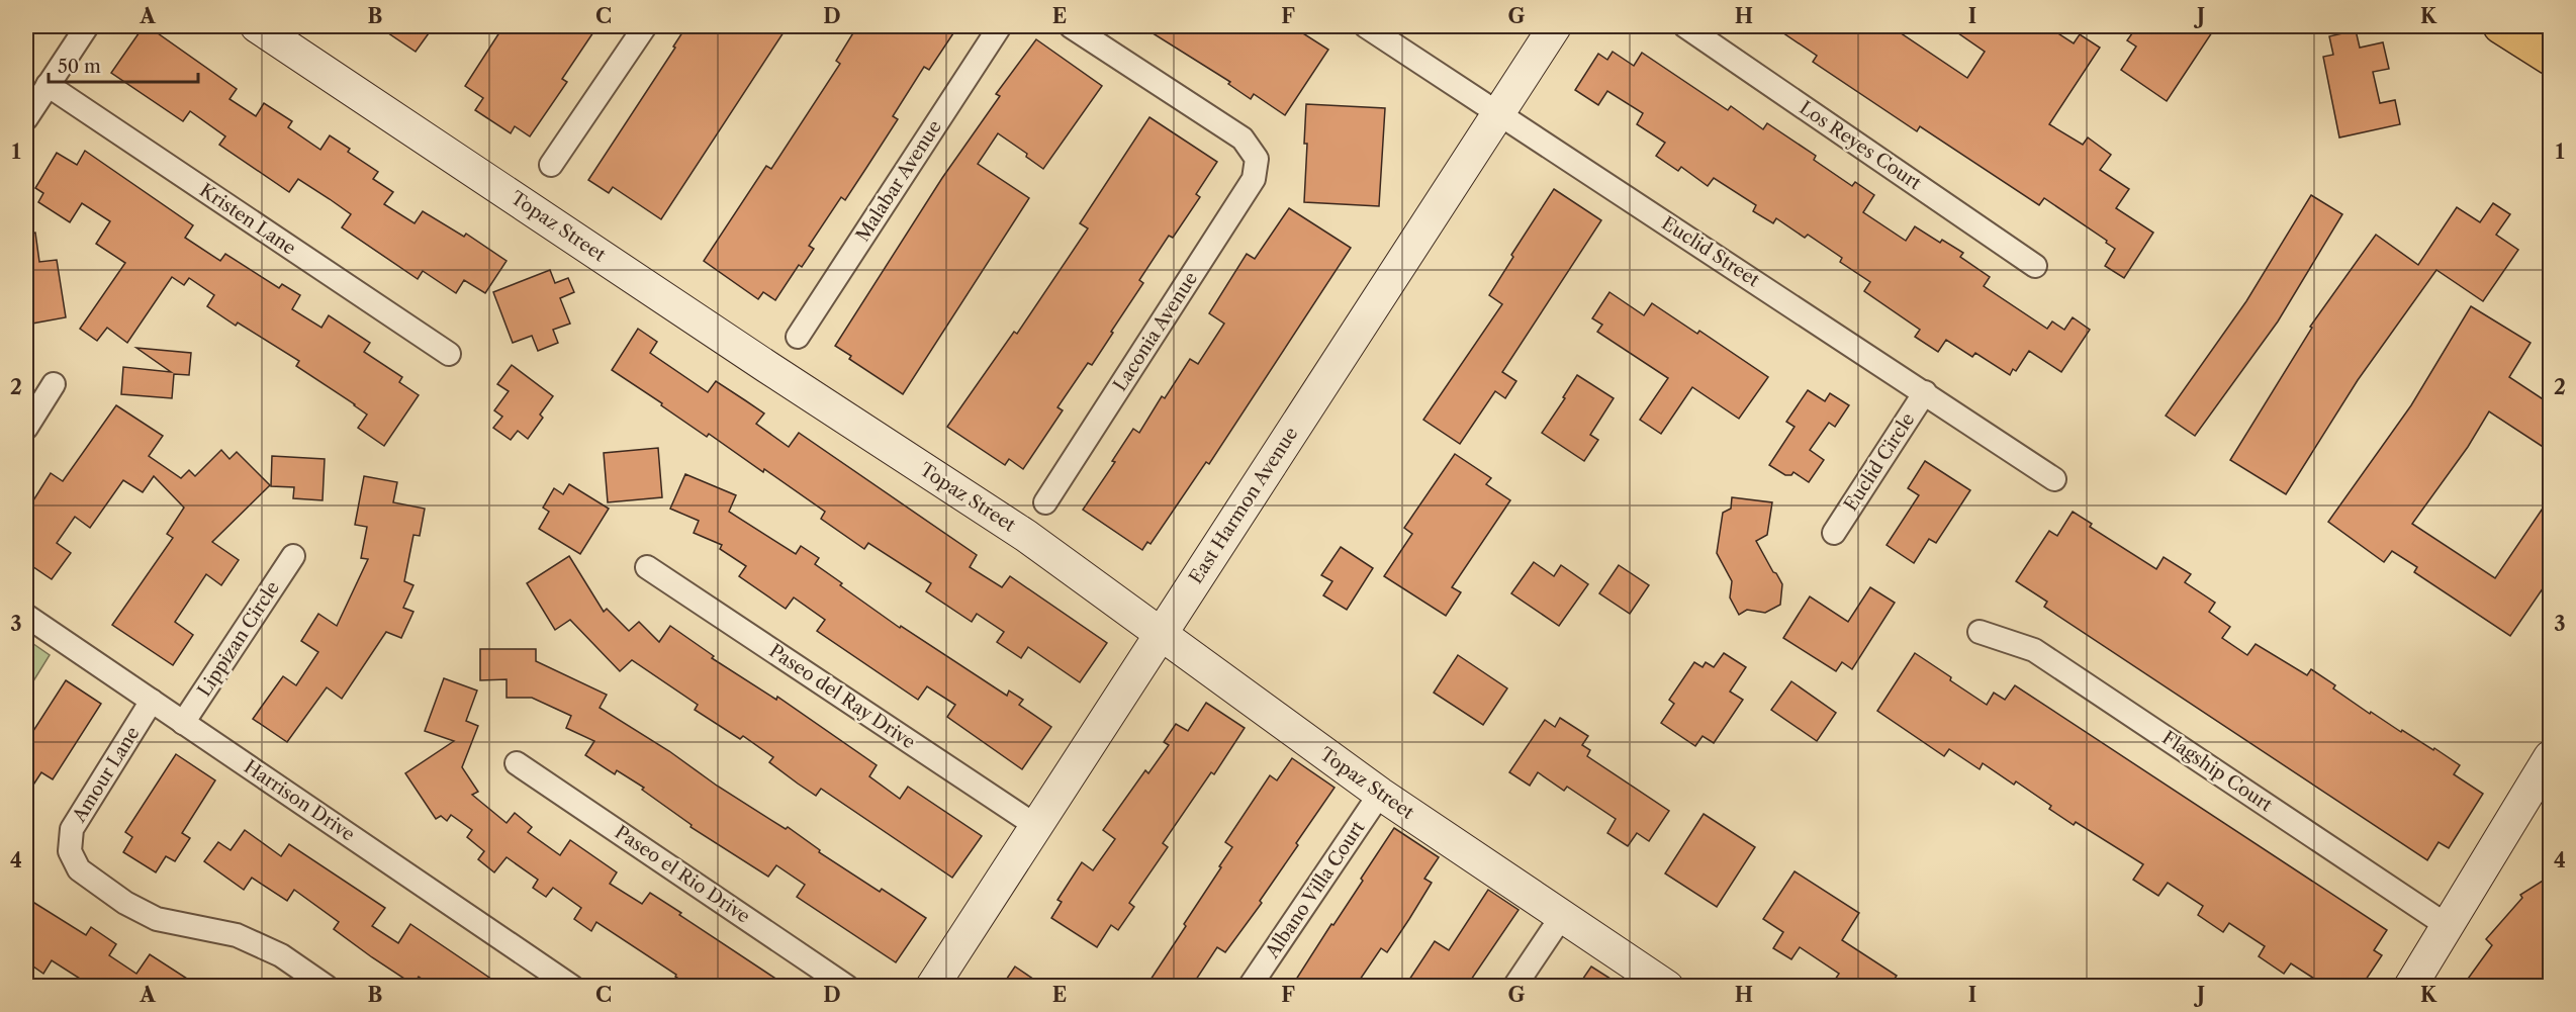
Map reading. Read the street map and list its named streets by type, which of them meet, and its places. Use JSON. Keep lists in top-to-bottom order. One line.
{"streets":{"street":["Los Reyes Court","Malabar Avenue","Kristen Lane","Topaz Street","Euclid Street","Laconia Avenue","Euclid Circle","East Harmon Avenue","Lippizan Circle","Paseo del Ray Drive","Flagship Court","Amour Lane","Harrison Drive","Paseo el Rio Drive","Albano Villa Court"]},"crossings":[["Topaz Street","East Harmon Avenue"],["Topaz Street","Albano Villa Court"],["Euclid Street","Euclid Circle"],["Euclid Street","East Harmon Avenue"],["East Harmon Avenue","Paseo del Ray Drive"],["Lippizan Circle","Harrison Drive"],["Amour Lane","Harrison Drive"]],"scale_bar":"50 m","grid":{"columns":["A","B","C","D","E","F","G","H","I","J","K"],"rows":["1","2","3","4"]}}
